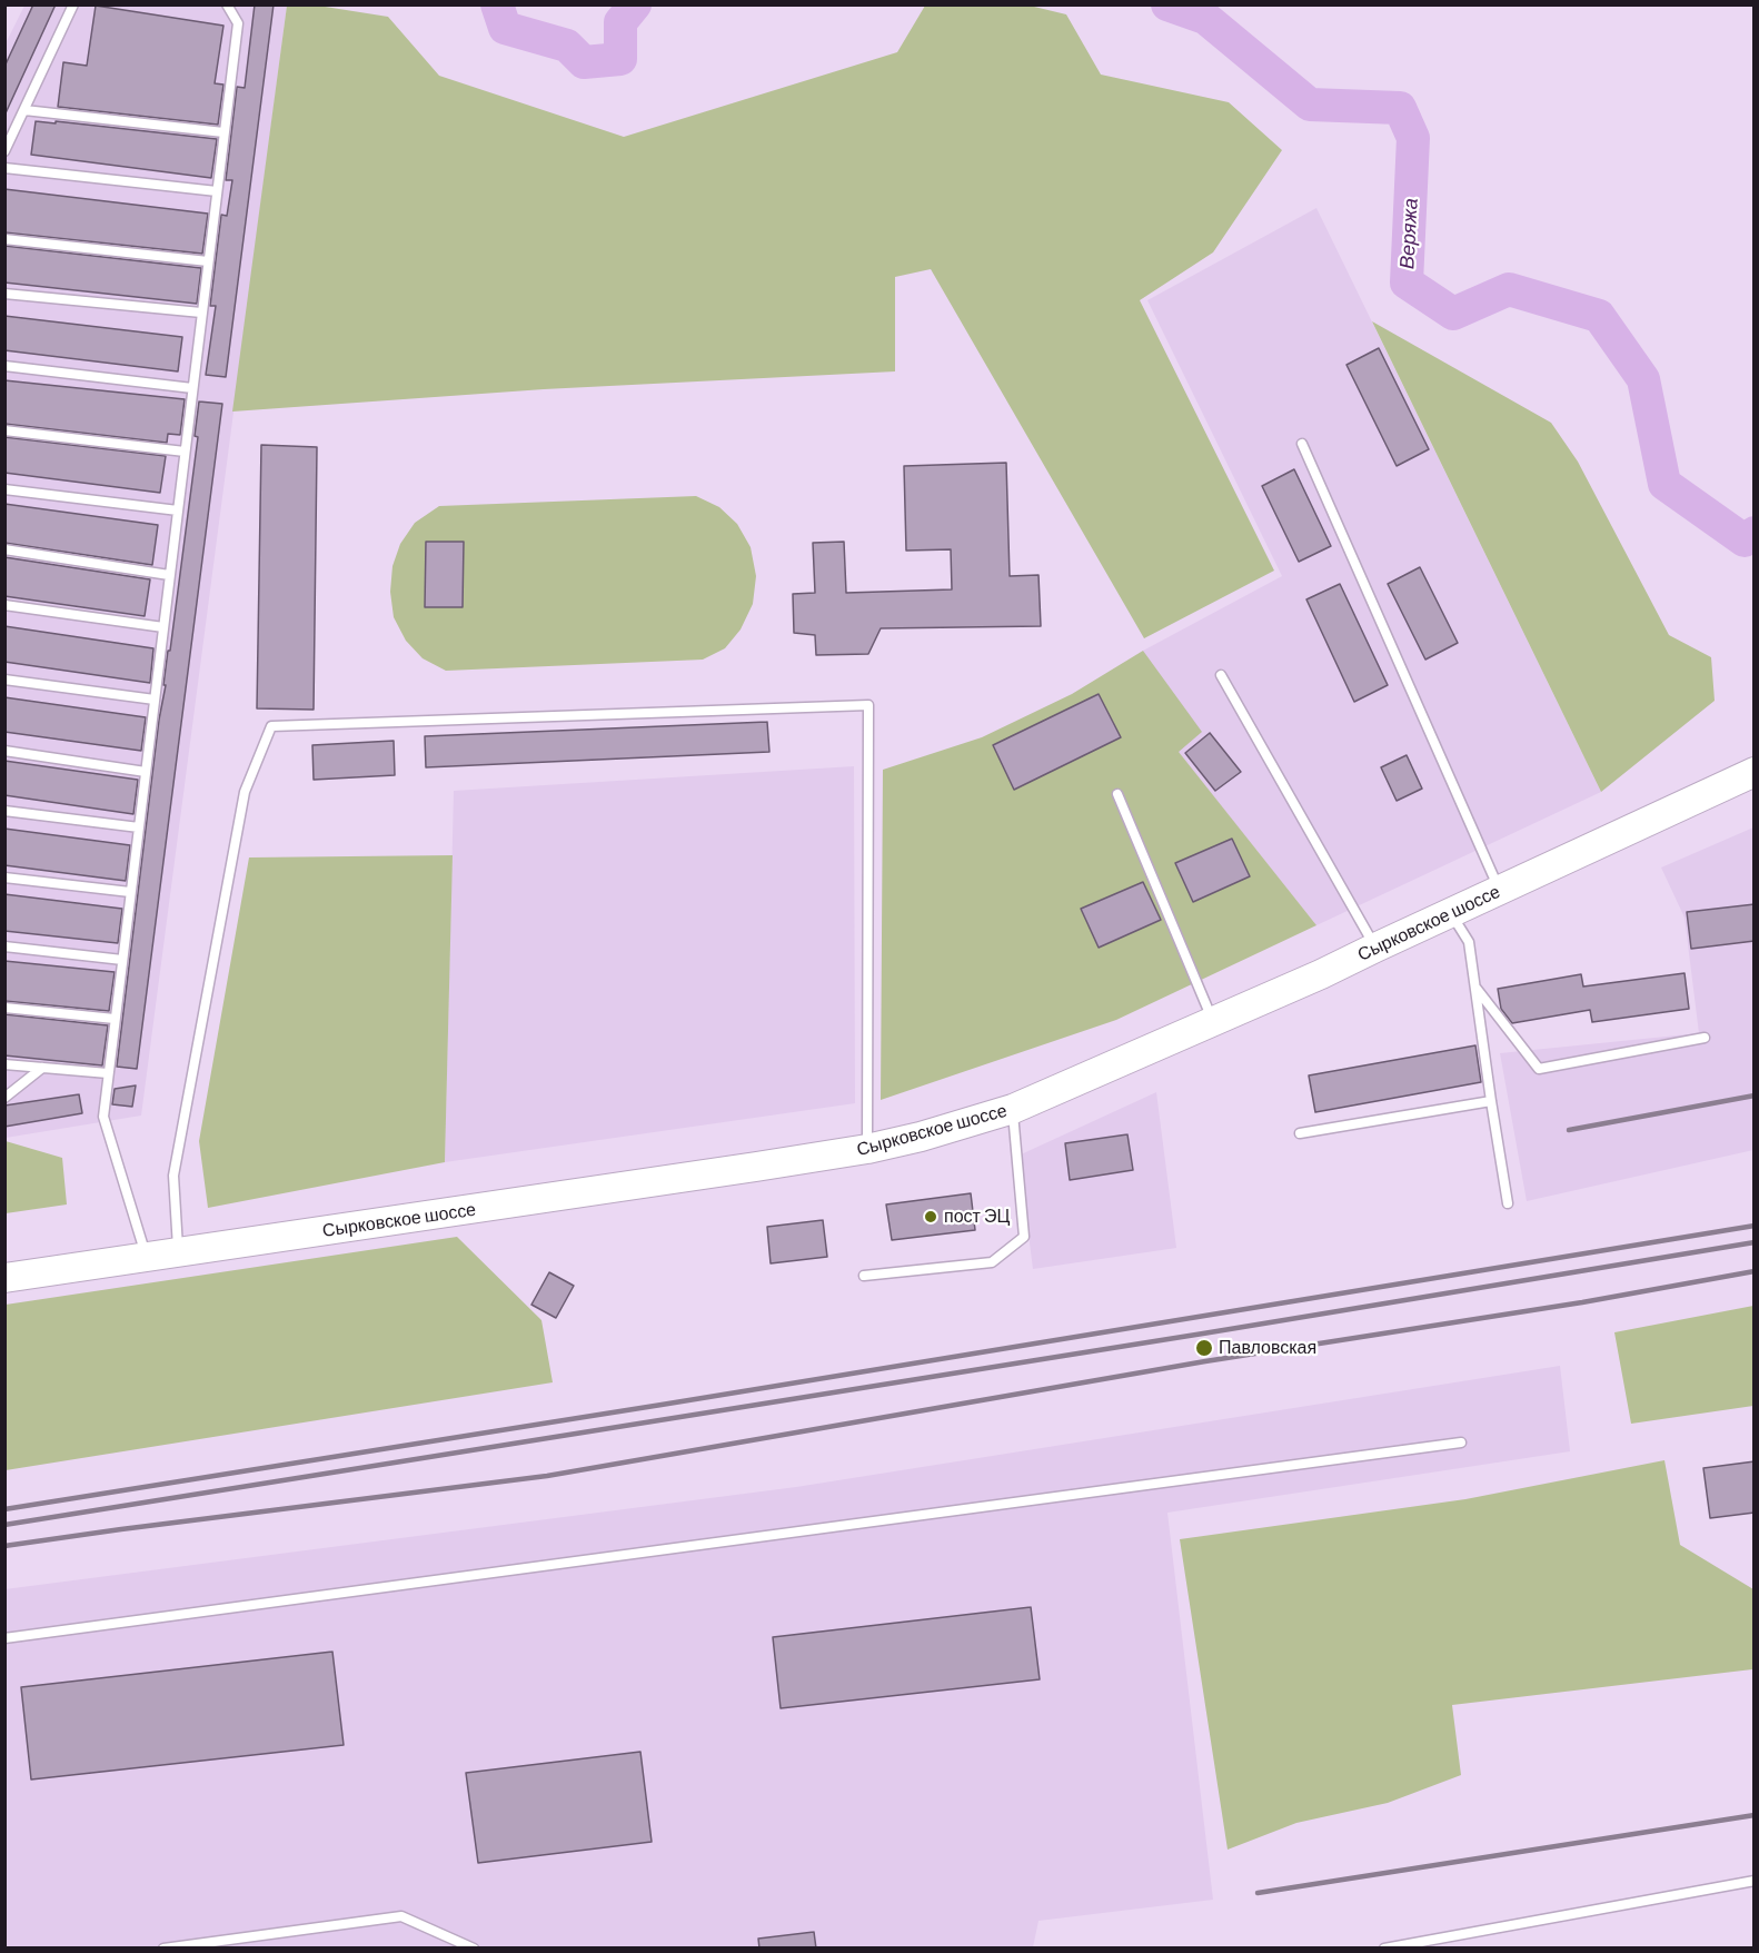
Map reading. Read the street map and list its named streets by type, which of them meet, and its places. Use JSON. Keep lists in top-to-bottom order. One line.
{"streets":{"main road":["Сырковское шоссе"]},"water":["Веряжа"],"places":["пост ЭЦ","Павловская"]}
